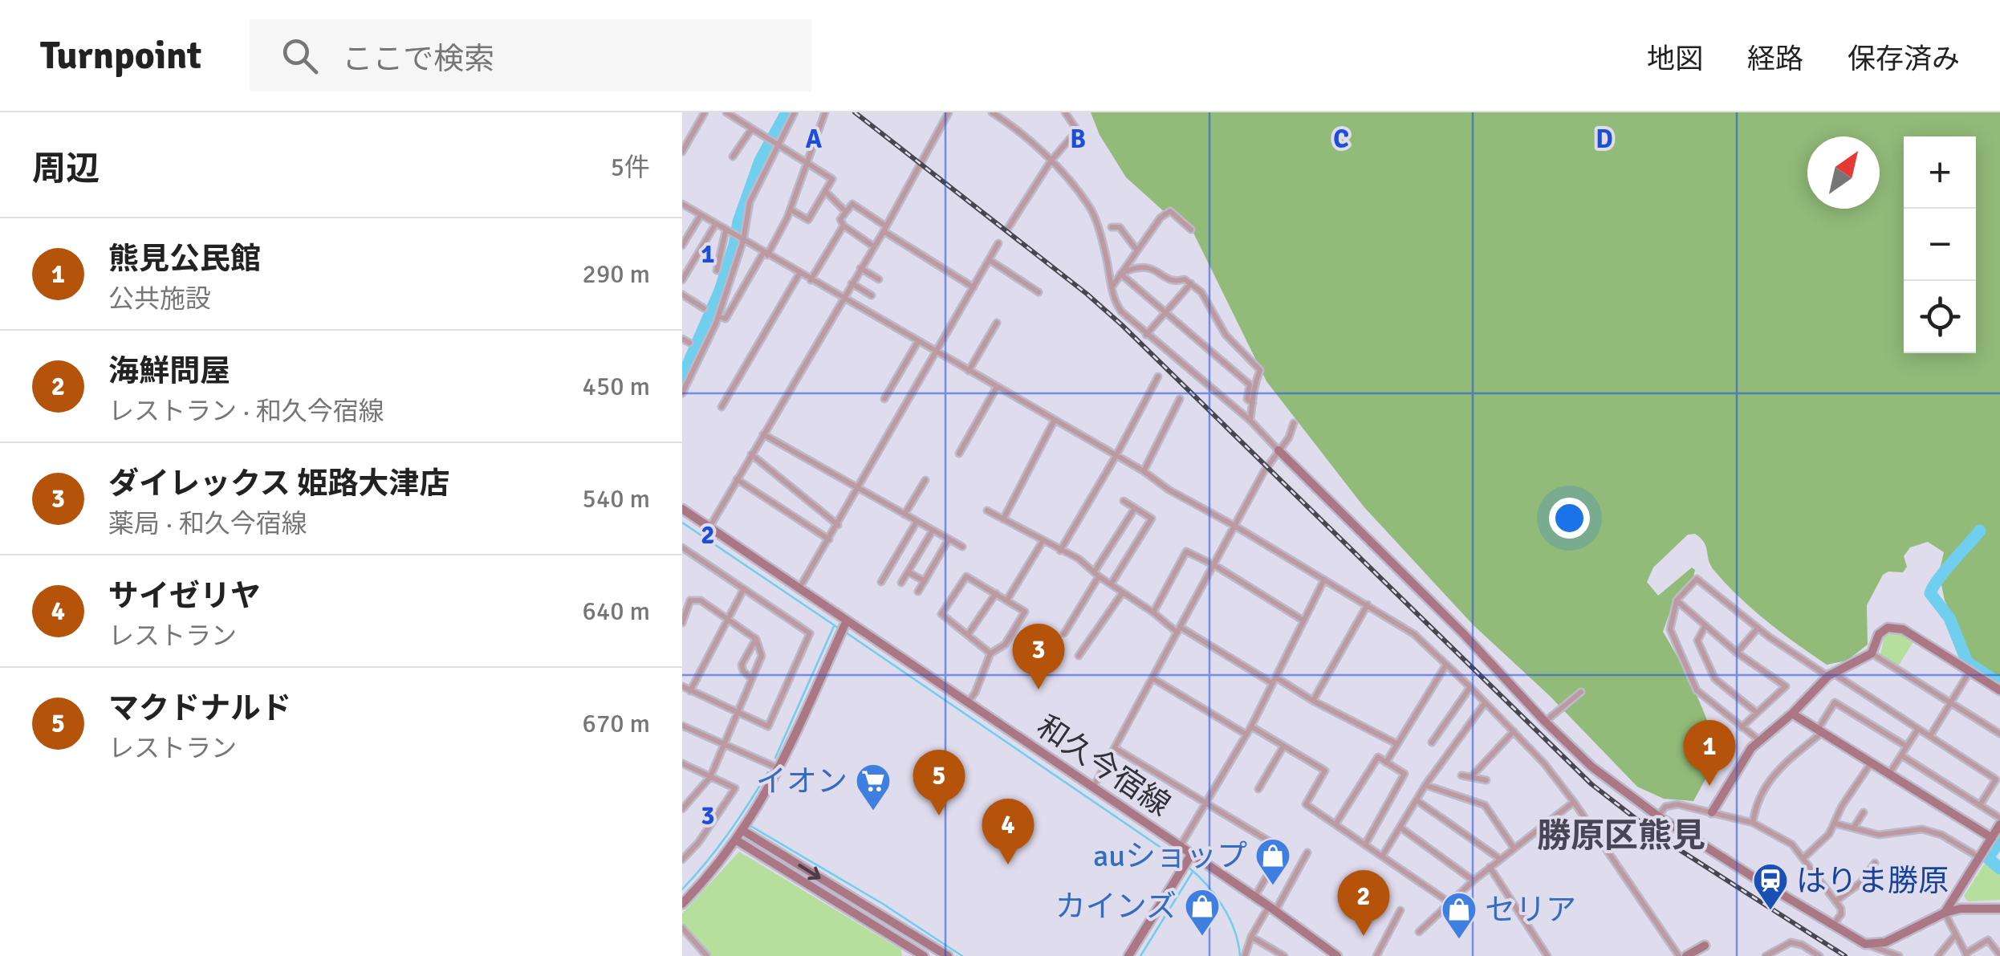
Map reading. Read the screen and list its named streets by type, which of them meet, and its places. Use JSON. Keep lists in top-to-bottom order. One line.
{"streets":{"street":["和久今宿線"]},"districts":["勝原区熊見"],"places":{"supermarket":["イオン"],"shop":["auショップ","カインズ","セリア"],"station":["はりま勝原"]},"north":"top right","page":{"header":"Turnpoint","search":"ここで検索","nav":["地図","経路","保存済み"],"heading":["周辺","5件"],"map_buttons":["+","−"],"list":[{"mark":"1","name":"熊見公民館","note":"公共施設","value":"290 m"},{"mark":"2","name":"海鮮問屋","note":"レストラン · 和久今宿線","value":"450 m"},{"mark":"3","name":"ダイレックス 姫路大津店","note":"薬局 · 和久今宿線","value":"540 m"},{"mark":"4","name":"サイゼリヤ","note":"レストラン","value":"640 m"},{"mark":"5","name":"マクドナルド","note":"レストラン","value":"670 m"}],"pins":["3","1","5","4","2"]},"grid":{"columns":["A","B","C","D"],"rows":["1","2","3"]}}
